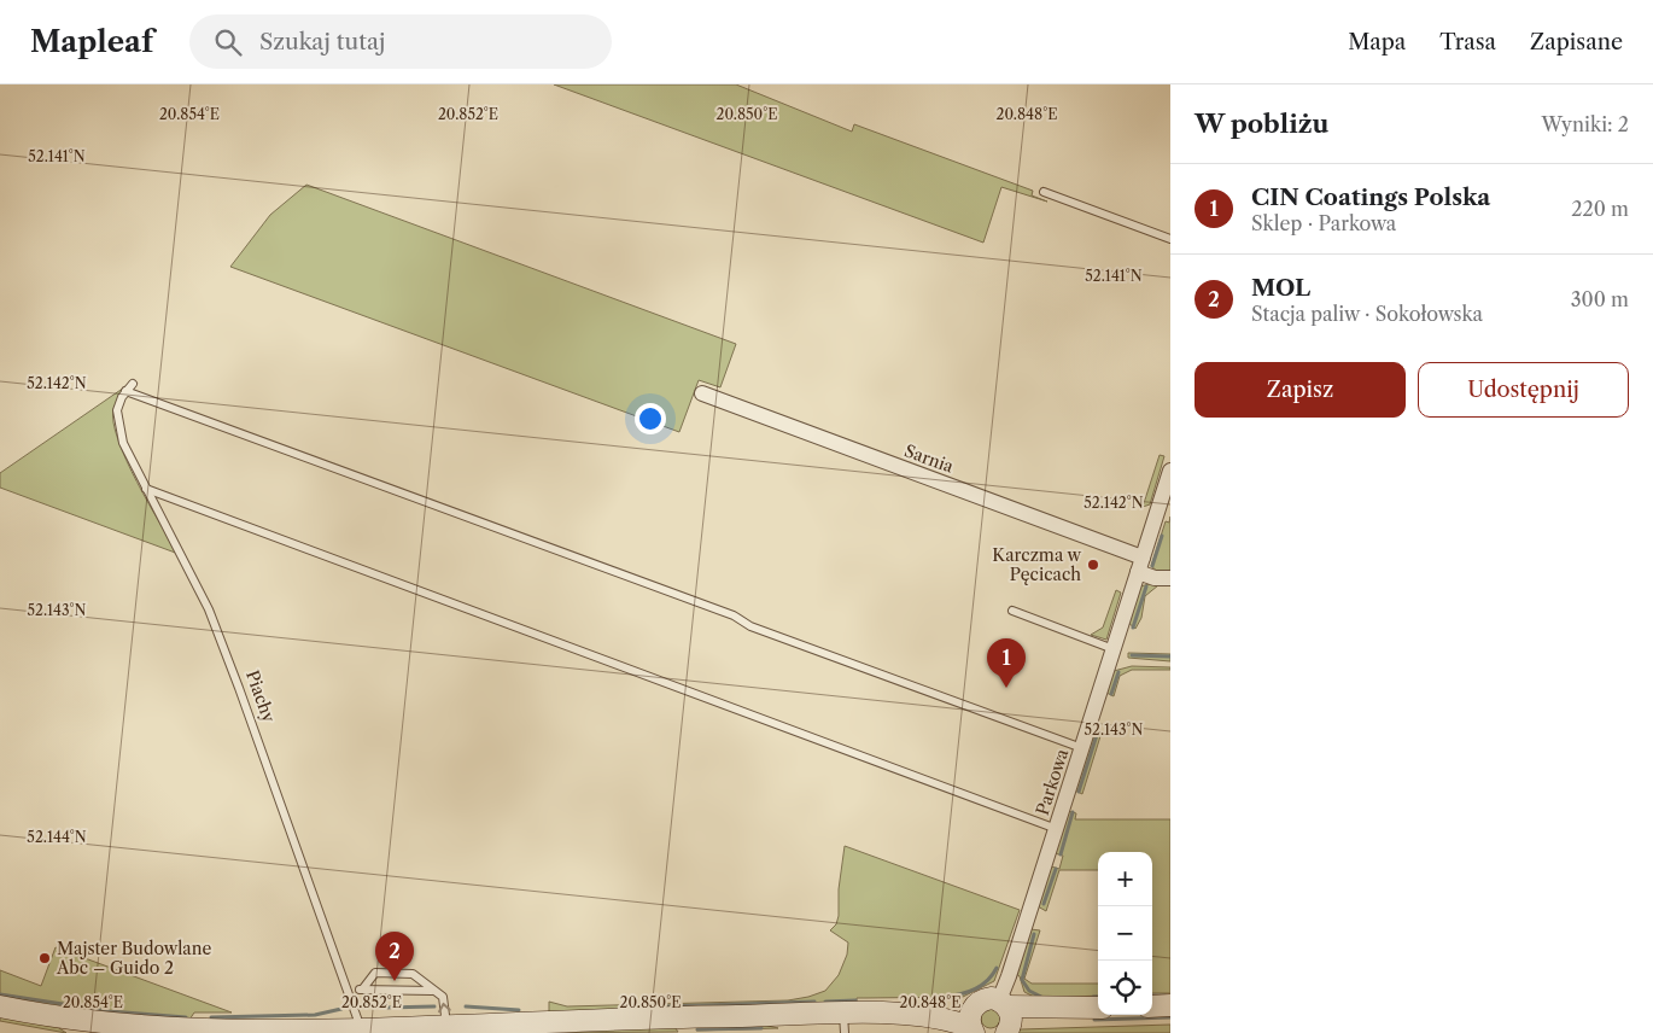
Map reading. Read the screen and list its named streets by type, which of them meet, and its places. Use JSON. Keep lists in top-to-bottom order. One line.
{"streets":{"street":["Sarnia","Parkowa"],"lane":["Piachy"]},"crossings":[["Sarnia","Parkowa"]],"places":["Karczma w Pęcicach","Majster Budowlane Abc – Guido 2"],"page":{"header":"Mapleaf","search":"Szukaj tutaj","nav":["Mapa","Trasa","Zapisane"],"heading":["W pobliżu","Wyniki: 2"],"list":[{"mark":"1","name":"CIN Coatings Polska","note":"Sklep · Parkowa","value":"220 m"},{"mark":"2","name":"MOL","note":"Stacja paliw · Sokołowska","value":"300 m"}],"buttons":["Zapisz","Udostępnij"],"pins":["1","2"],"map_buttons":["+","−"]},"coordinates":["20.854°E","20.852°E","20.850°E","20.848°E","52.141°N","52.142°N","52.143°N","52.144°N"]}
